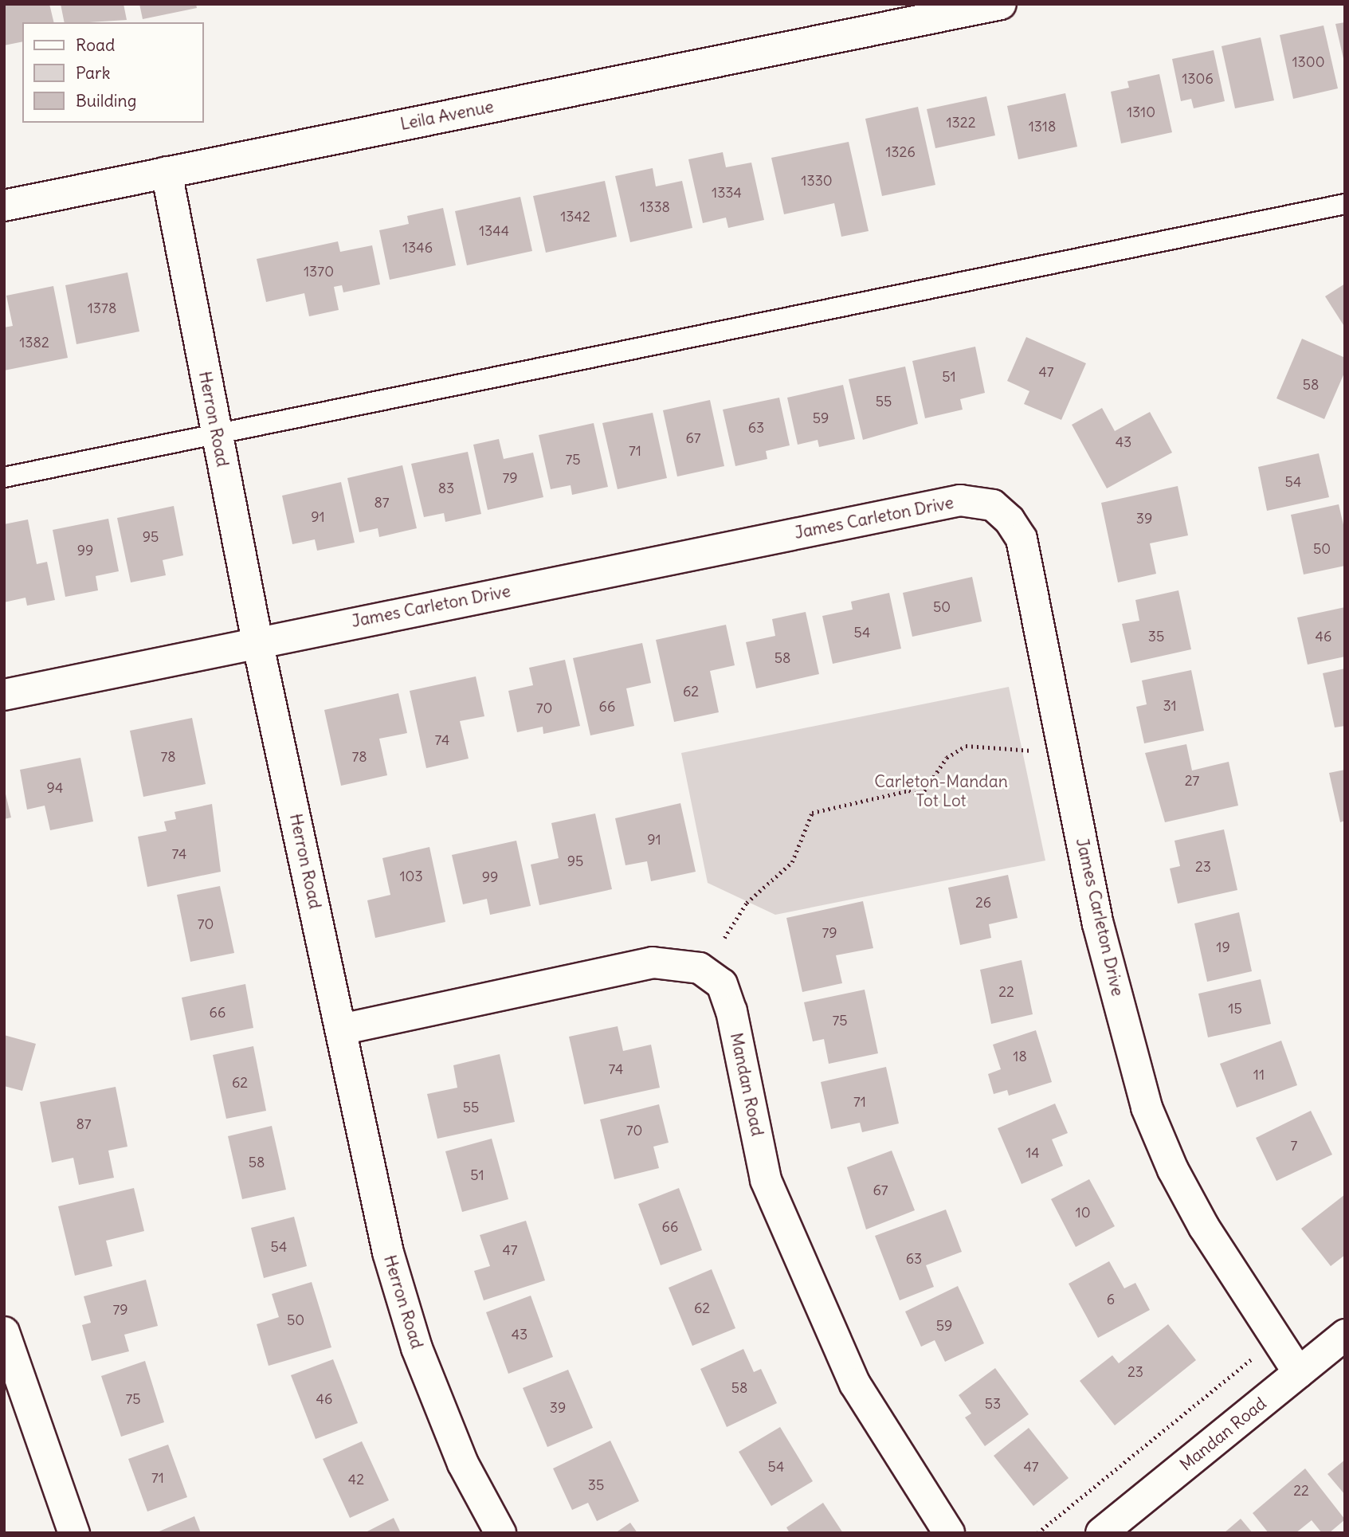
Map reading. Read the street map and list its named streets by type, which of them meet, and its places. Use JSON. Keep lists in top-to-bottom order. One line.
{"streets":{"street":["Leila Avenue","Herron Road","James Carleton Drive","Mandan Road"]},"crossings":[["Leila Avenue","Herron Road"],["Herron Road","James Carleton Drive"],["Herron Road","Mandan Road"],["James Carleton Drive","Mandan Road"]],"parks":["Carleton-Mandan Tot Lot"],"house_numbers":["1300","1306","1310","1322","1318","1326","1330","1334","1338","1342","1344","1346","1370","1378","1382","47","51","58","55","59","63","67","43","71","75","79","54","83","87","91","39","95","50","99","50","54","35","46","58","62","31","66","70","74","78","78","27","94","91","74","95","23","103","99","26","70","79","19","22","15","66","75","18","74","11","62","71","55","87","70","7","14","58","51","67","10","66","54","47","63","6","62","79","50","59","43","23","58","75","46","53","39","54","47","71","42","35","22"],"legend":["Road","Park","Building"]}
